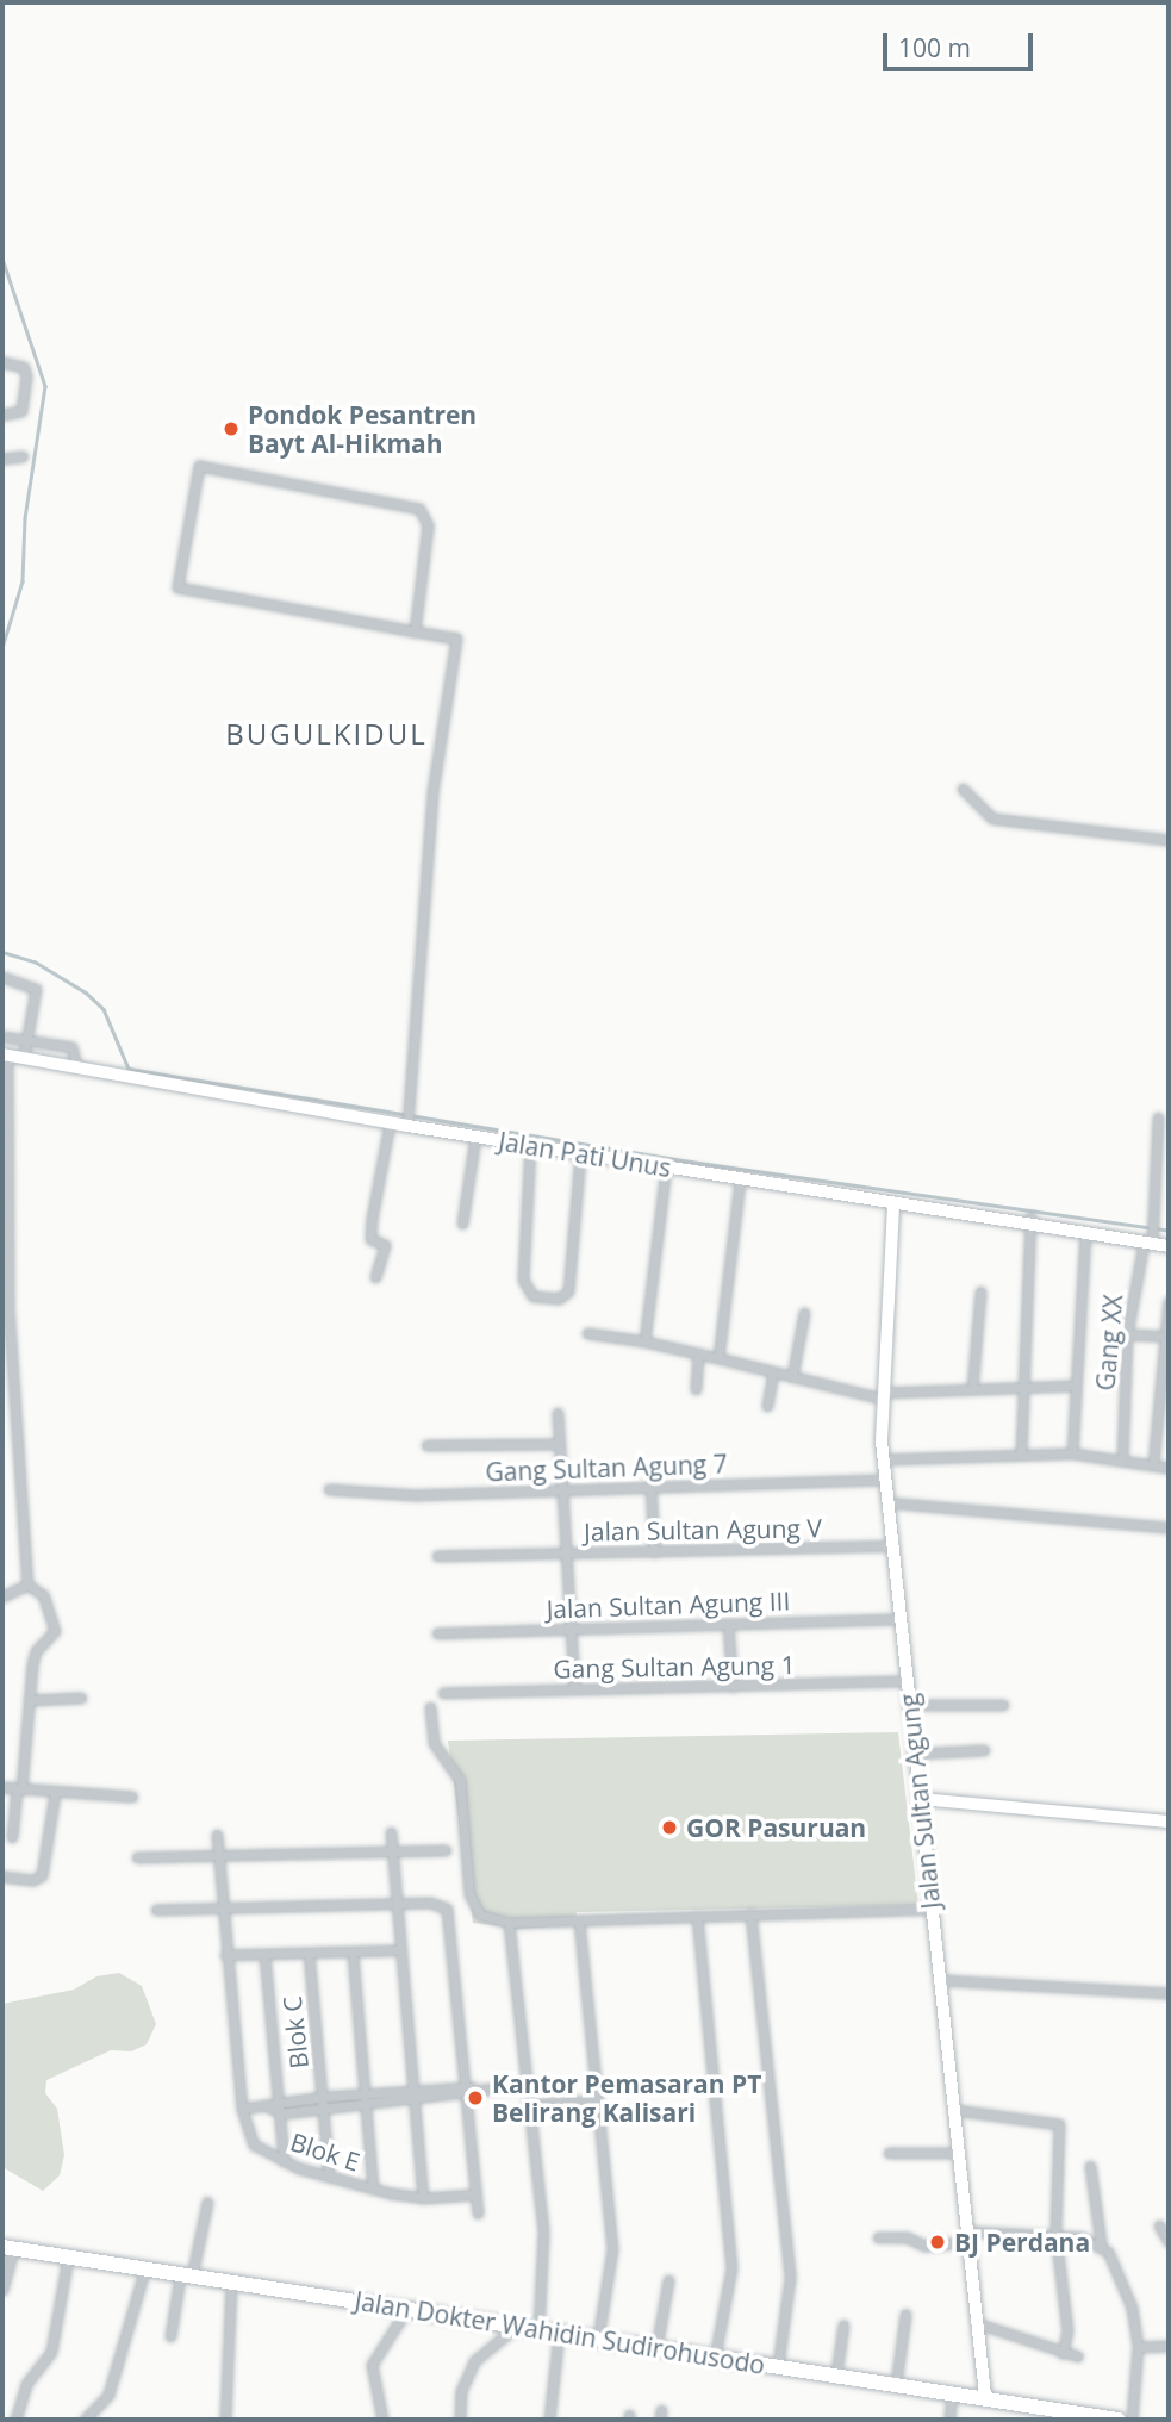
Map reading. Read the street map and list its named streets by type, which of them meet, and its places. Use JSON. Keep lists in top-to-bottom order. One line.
{"streets":{"main road":["Jalan Pati Unus","Jalan Sultan Agung","Jalan Dokter Wahidin Sudirohusodo"],"street":["Gang XX","Gang Sultan Agung 7","Jalan Sultan Agung V","Jalan Sultan Agung III","Gang Sultan Agung 1","Blok C","Blok E"]},"crossings":[["Jalan Pati Unus","Gang XX"],["Jalan Pati Unus","Jalan Sultan Agung"],["Gang Sultan Agung 7","Jalan Sultan Agung"],["Jalan Sultan Agung V","Jalan Sultan Agung"],["Jalan Sultan Agung III","Jalan Sultan Agung"],["Gang Sultan Agung 1","Jalan Sultan Agung"],["Jalan Sultan Agung","Jalan Dokter Wahidin Sudirohusodo"],["Blok C","Blok E"]],"districts":["BUGULKIDUL"],"places":["Pondok Pesantren Bayt Al-Hikmah","GOR Pasuruan","Kantor Pemasaran PT Belirang Kalisari","BJ Perdana"],"scale_bar":"100 m"}
